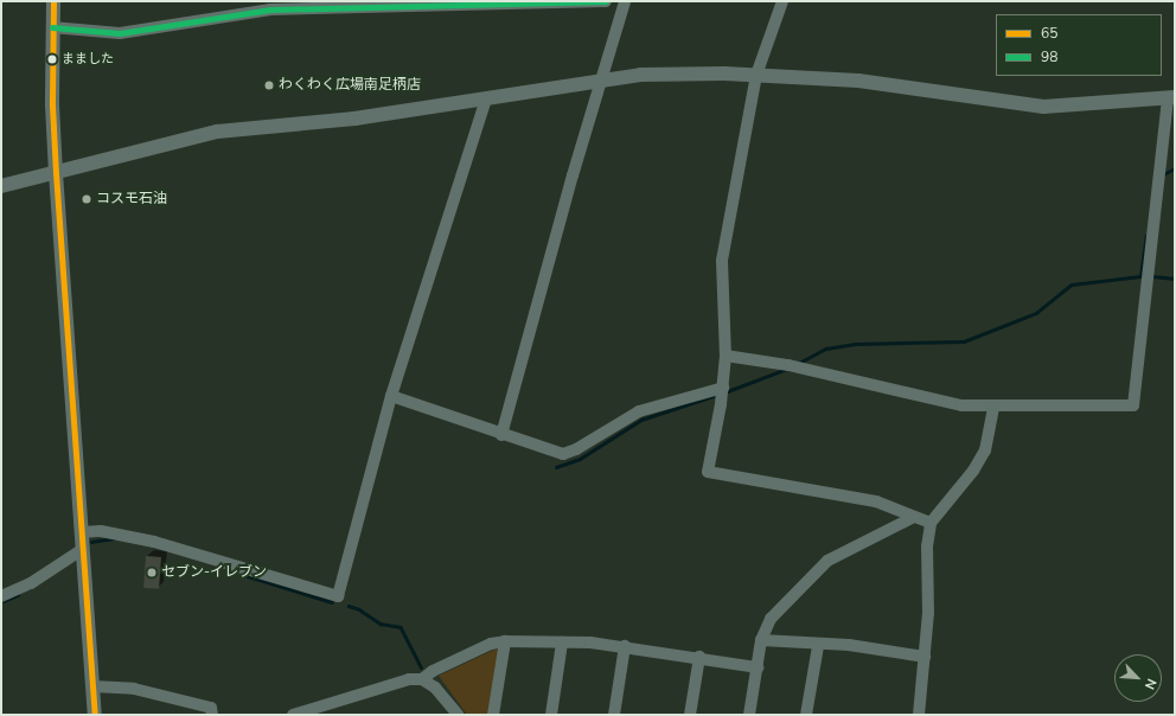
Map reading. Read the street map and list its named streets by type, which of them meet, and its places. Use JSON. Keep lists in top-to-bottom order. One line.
{"places":["まました","わくわく広場南足柄店","コスモ石油","セブン-イレブン"],"lines":["transit line 65","transit line 98"],"legend":["65","98"],"north":"bottom right"}
